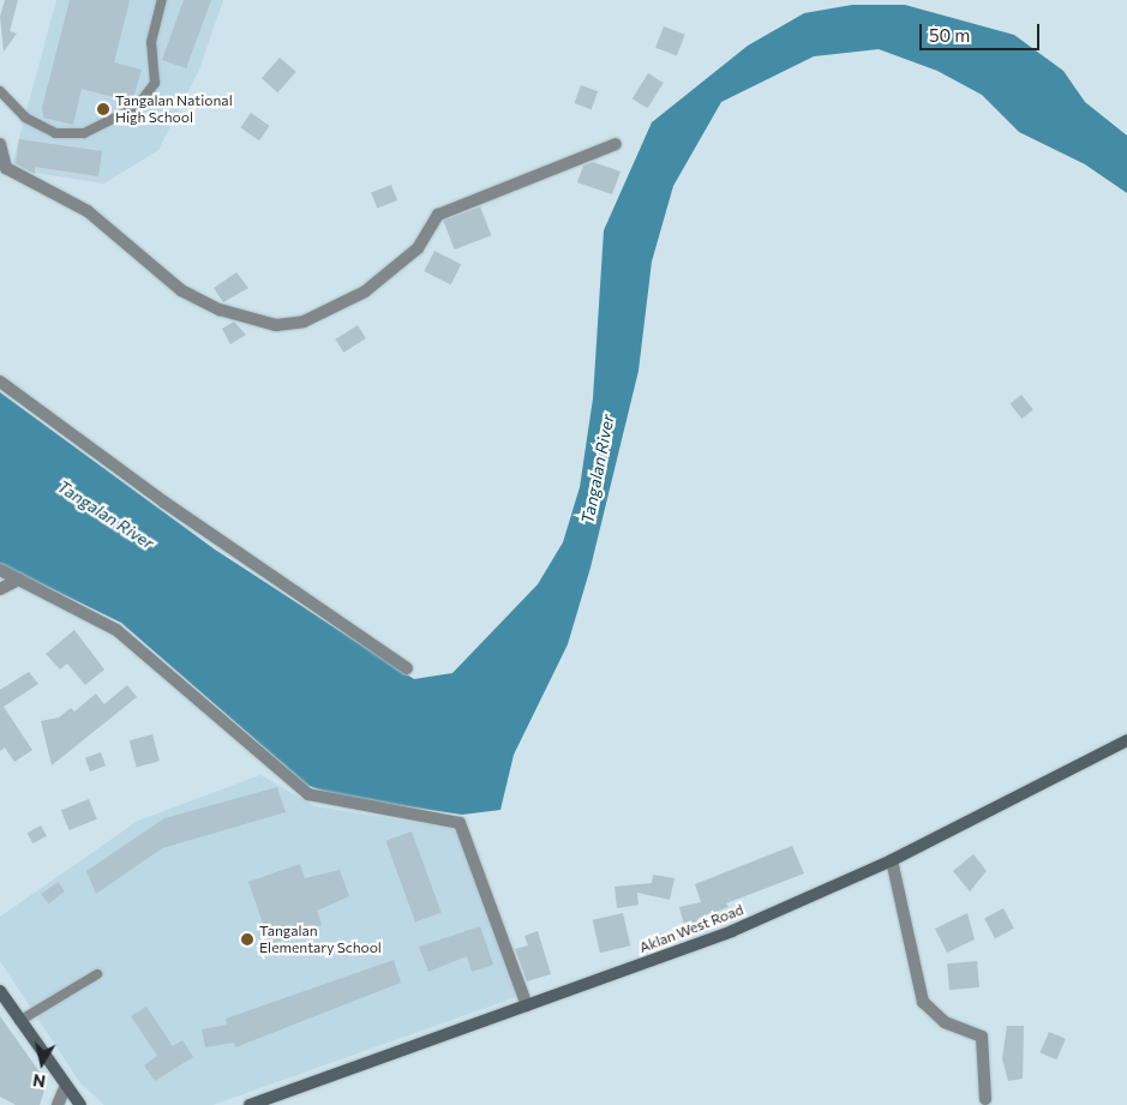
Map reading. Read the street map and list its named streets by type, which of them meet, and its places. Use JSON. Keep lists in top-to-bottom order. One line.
{"streets":{"main road":["Aklan West Road"]},"water":["Tangalan River"],"places":["Tangalan National High School","Tangalan Elementary School"],"scale_bar":"50 m","north":"bottom"}
